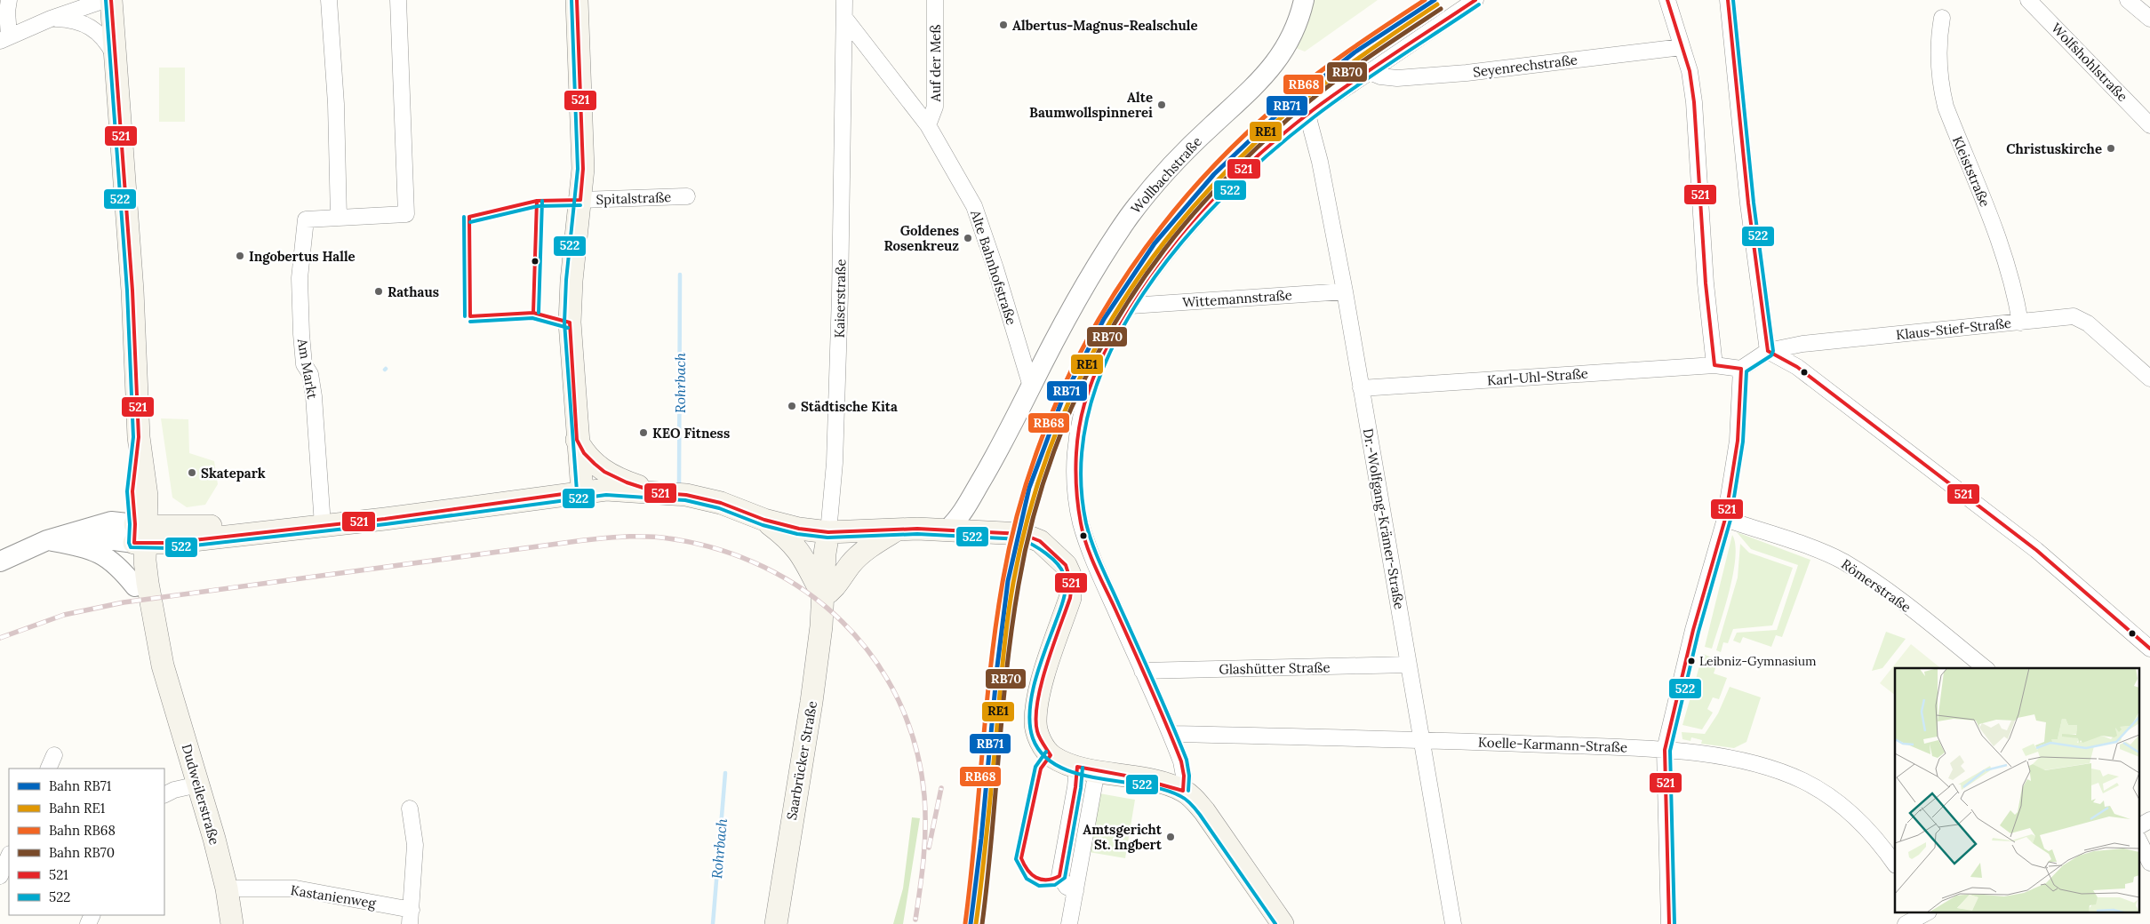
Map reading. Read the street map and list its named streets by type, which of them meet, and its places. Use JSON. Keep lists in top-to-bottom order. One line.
{"streets":{"main road":["Kaiserstraße","Saarbrücker Straße","Dudweilerstraße"],"street":["Wolfshohlstraße","Auf der Meß","Seyenrechstraße","Kleiststraße","Wollbachstraße","Spitalstraße","Alte Bahnhofstraße","Wittemannstraße","Klaus-Stief-Straße","Am Markt","Karl-Uhl-Straße","Dr.-Wolfgang-Krämer-Straße","Römerstraße","Glashütter Straße","Koelle-Karmann-Straße","Kastanienweg"]},"crossings":[["Auf der Meß","Alte Bahnhofstraße"],["Kleiststraße","Klaus-Stief-Straße"],["Wollbachstraße","Alte Bahnhofstraße"],["Alte Bahnhofstraße","Kaiserstraße"],["Kaiserstraße","Saarbrücker Straße"],["Wittemannstraße","Dr.-Wolfgang-Krämer-Straße"],["Karl-Uhl-Straße","Dr.-Wolfgang-Krämer-Straße"],["Dr.-Wolfgang-Krämer-Straße","Glashütter Straße"],["Dr.-Wolfgang-Krämer-Straße","Koelle-Karmann-Straße"],["Dudweilerstraße","Kastanienweg"]],"water":["Rohrbach"],"places":["Albertus-Magnus-Realschule","Alte Baumwollspinnerei","Christuskirche","Goldenes Rosenkreuz","Ingobertus Halle","Rathaus","Städtische Kita","KEO Fitness","Skatepark","Leibniz-Gymnasium","Amtsgericht St. Ingbert"],"lines":["rail line RB71","rail line RB68","transit line 521","transit line 522","rail line RE1","rail line RB70"],"legend":["Bahn RB71","Bahn RE1","Bahn RB68","Bahn RB70","521","522"]}
